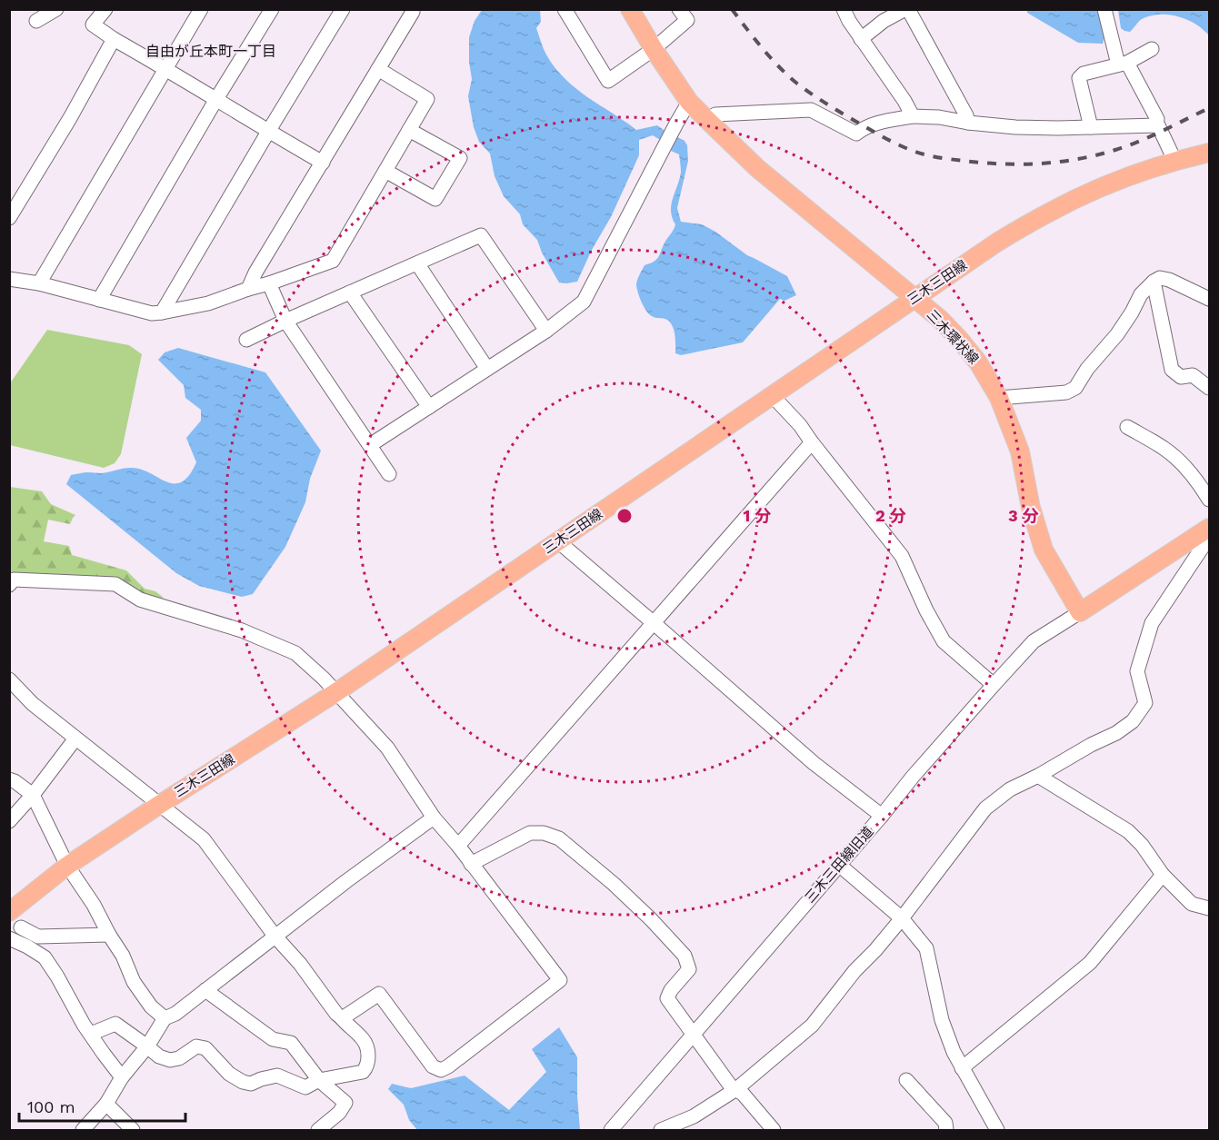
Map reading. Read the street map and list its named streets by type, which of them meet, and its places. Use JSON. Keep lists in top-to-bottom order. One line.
{"streets":{"main road":["三木三田線","三木環状線"],"street":["三木三田線旧道"]},"crossings":[["三木三田線","三木環状線"],["三木環状線","三木三田線旧道"]],"districts":["自由が丘本町一丁目"],"scale_bar":"100 m","rings":["1 分","2 分","3 分"]}
